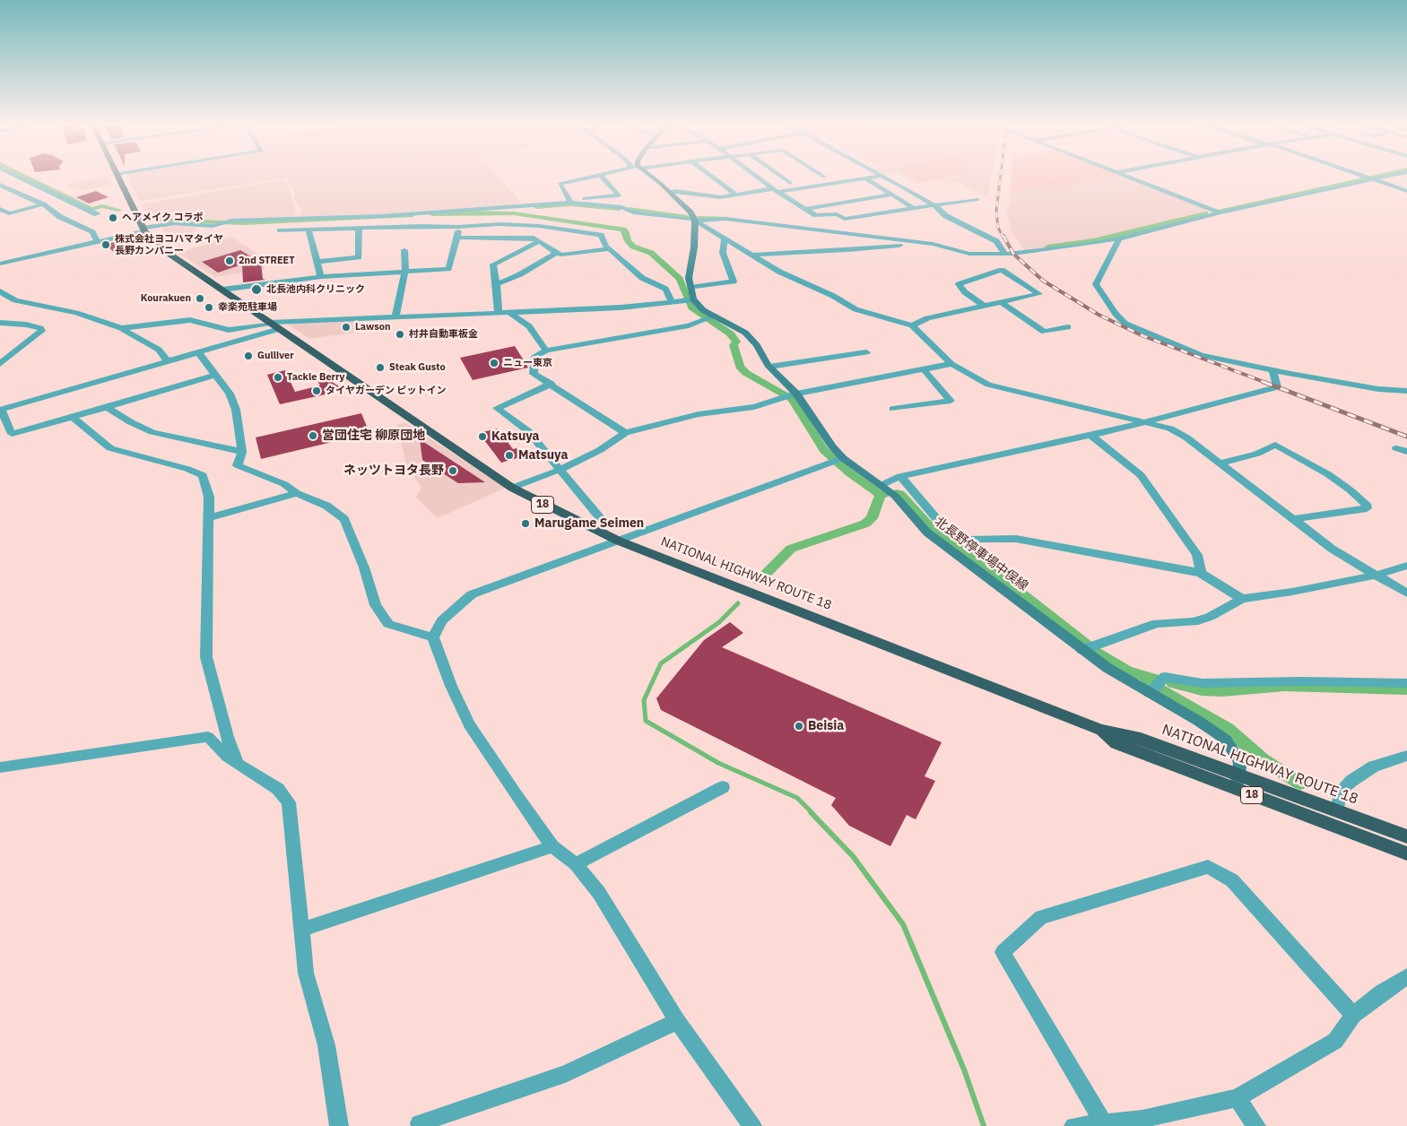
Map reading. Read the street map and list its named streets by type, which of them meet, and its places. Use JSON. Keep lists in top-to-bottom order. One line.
{"streets":{"highway":["18","NATIONAL HIGHWAY ROUTE 18"],"main road":["北長野停車場中俣線"]},"crossings":[["北長野停車場中俣線","NATIONAL HIGHWAY ROUTE 18"]],"places":["ヘアメイク コラボ","株式会社ヨコハマタイヤ 長野カンパニー","2nd STREET","北長池内科クリニック","Kourakuen","幸楽苑駐車場","Lawson","村井自動車板金","Gulliver","ニュー東京","Steak Gusto","Tackle Berry","タイヤガーデン ピットイン","営団住宅 柳原団地","Katsuya","Matsuya","ネッツトヨタ長野","Marugame Seimen","Beisia"]}
